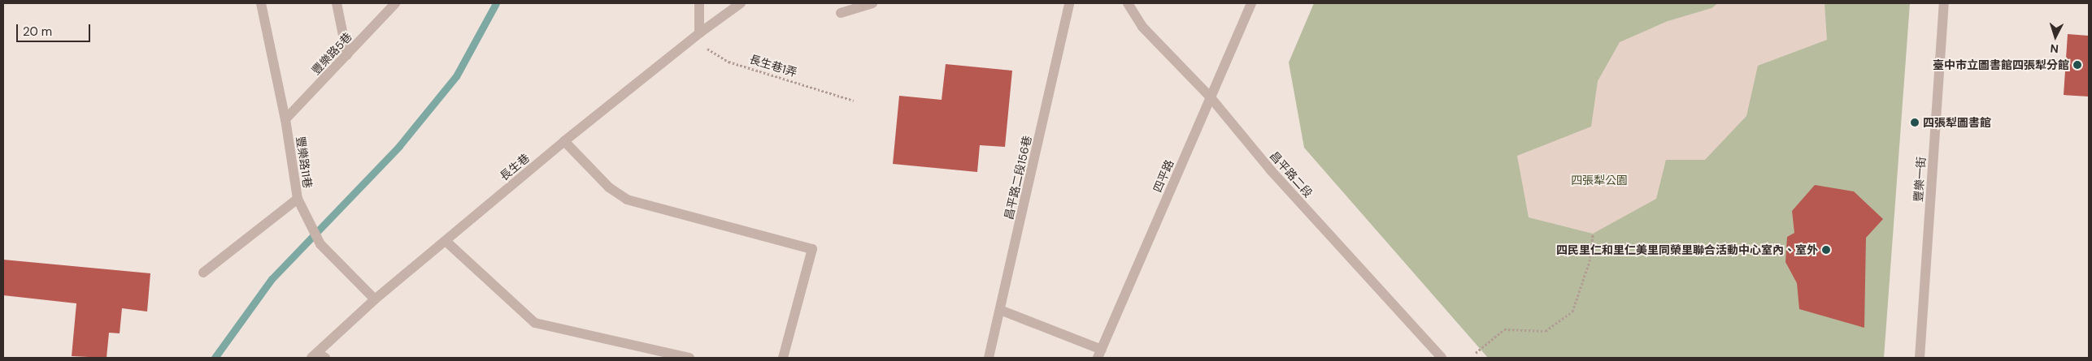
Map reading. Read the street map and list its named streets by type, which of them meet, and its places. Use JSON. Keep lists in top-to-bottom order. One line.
{"streets":{"street":["豐樂路5巷","豐樂路11巷","長生巷","昌平路二段","四平路","昌平路二段156巷","豐樂一街"],"path":["長生巷1弄"]},"crossings":[["豐樂路5巷","豐樂路11巷"],["長生巷1弄","長生巷"],["豐樂路11巷","長生巷"],["昌平路二段","四平路"]],"parks":["四張犁公園"],"places":["臺中市立圖書館四張犁分館","四張犁圖書館","四民里仁和里仁美里同榮里聯合活動中心室內、室外"],"scale_bar":"20 m","north":"bottom"}
